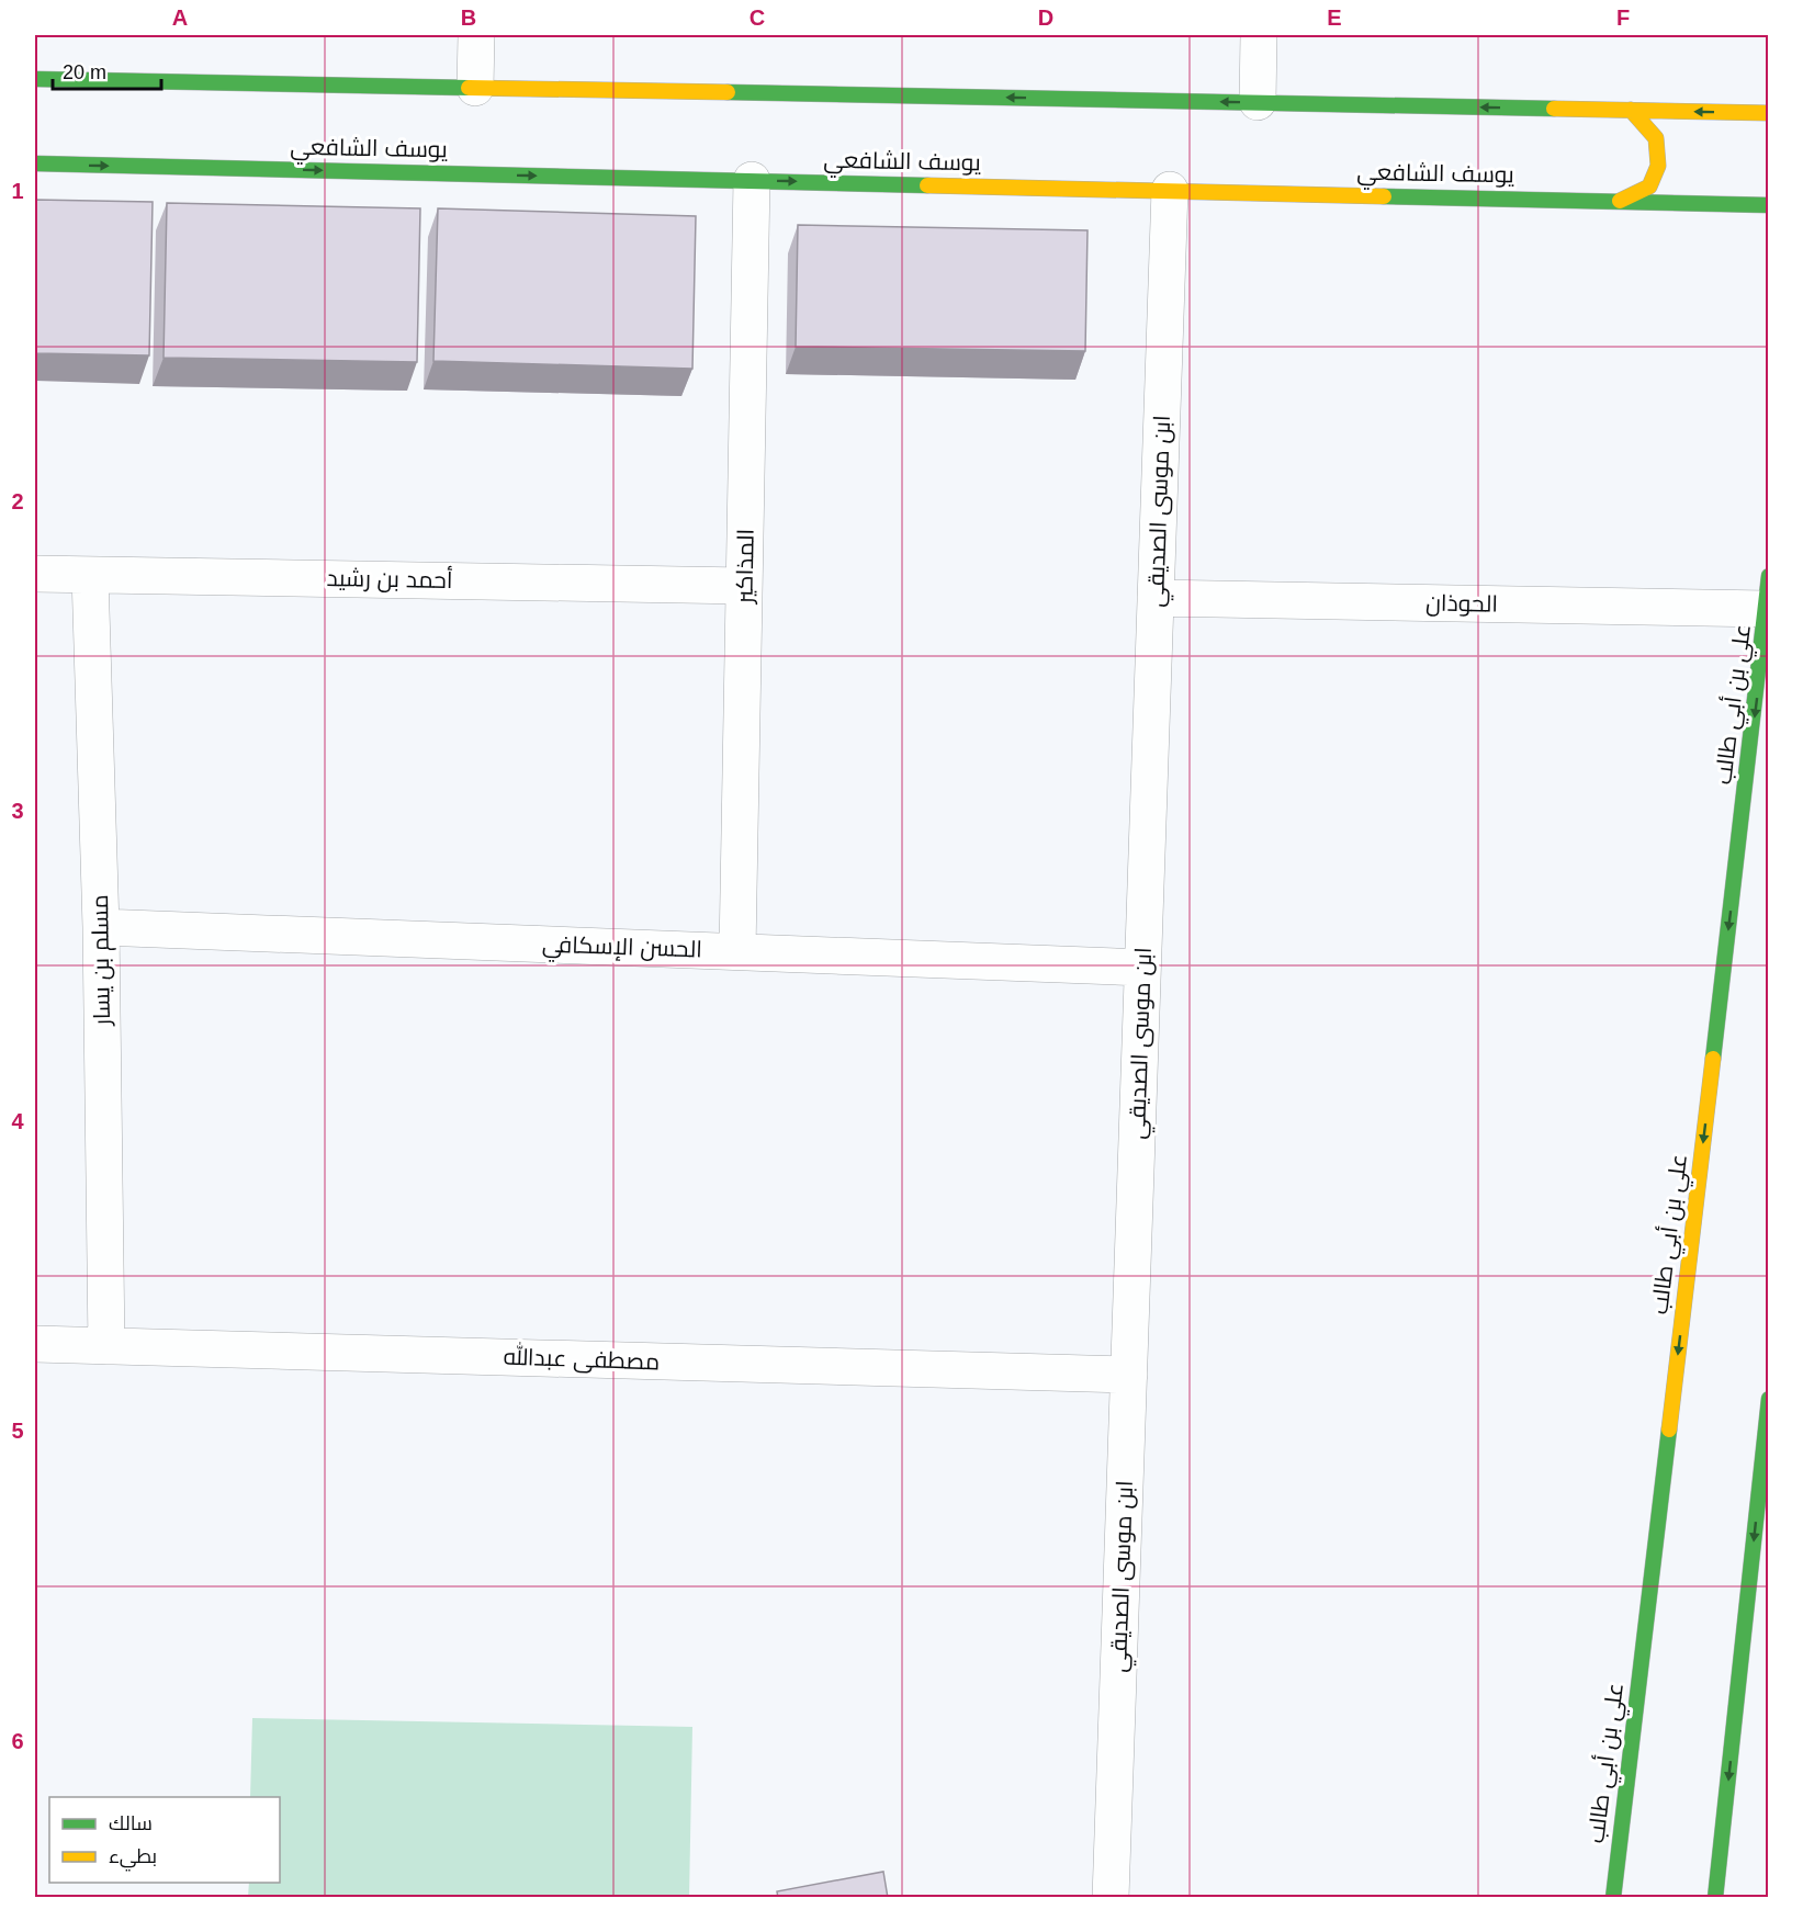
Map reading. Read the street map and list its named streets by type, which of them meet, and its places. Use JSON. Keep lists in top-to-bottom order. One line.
{"streets":{"street":["يوسف الشافعي","ابن موسى الصديقي","المذاكير","أحمد بن رشيد","الحوذان","علي بن أبي طالب","الحسن الإسكافي","مسلم بن يسار","مصطفى عبدالله"]},"crossings":[["يوسف الشافعي","ابن موسى الصديقي"],["يوسف الشافعي","المذاكير"],["ابن موسى الصديقي","الحوذان"],["ابن موسى الصديقي","الحسن الإسكافي"],["ابن موسى الصديقي","مصطفى عبدالله"],["المذاكير","أحمد بن رشيد"],["المذاكير","الحسن الإسكافي"],["أحمد بن رشيد","مسلم بن يسار"],["الحوذان","علي بن أبي طالب"],["الحسن الإسكافي","مسلم بن يسار"],["مسلم بن يسار","مصطفى عبدالله"]],"legend":["سالك","بطيء"],"scale_bar":"20 m","grid":{"columns":["A","B","C","D","E","F"],"rows":["1","2","3","4","5","6"]}}
